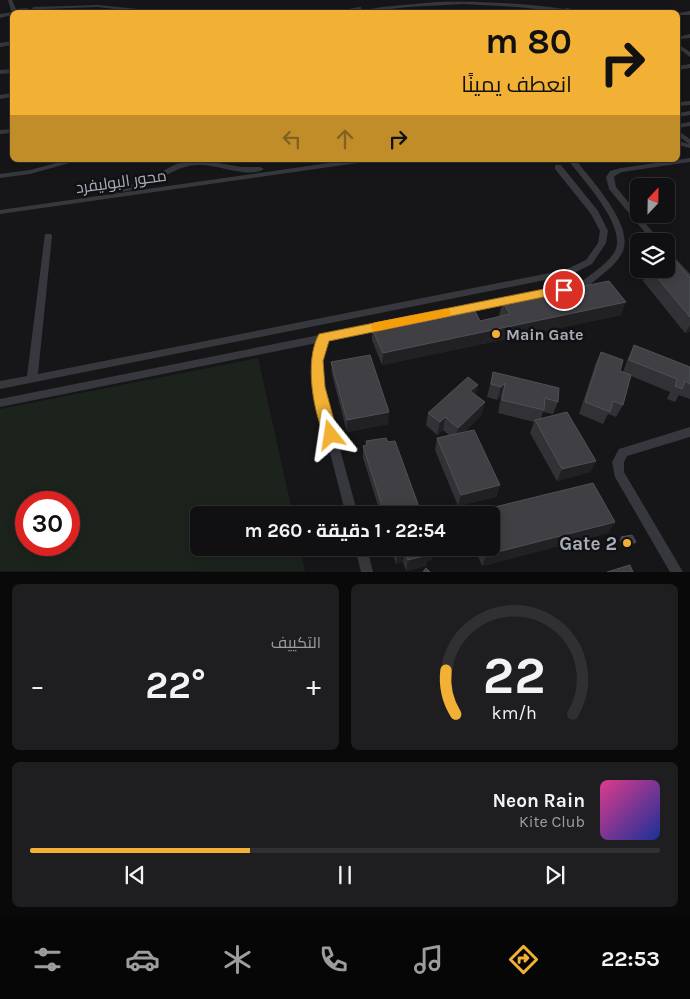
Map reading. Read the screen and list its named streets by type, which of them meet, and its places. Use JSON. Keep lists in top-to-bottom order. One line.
{"streets":{"street":["محور البوليفرد"]},"places":["Main Gate","Gate 2"],"north":"top","page":{"turn":["80 m","انعطف يمينًا"],"limit":"30","trip":"22:54 · 1 دقيقة · 260 m","tile":"التكييف","heat":["−","22°","+"],"song":["Neon Rain","Kite Club"],"tabs":"22:53","gauge":["22","km/h"]}}
